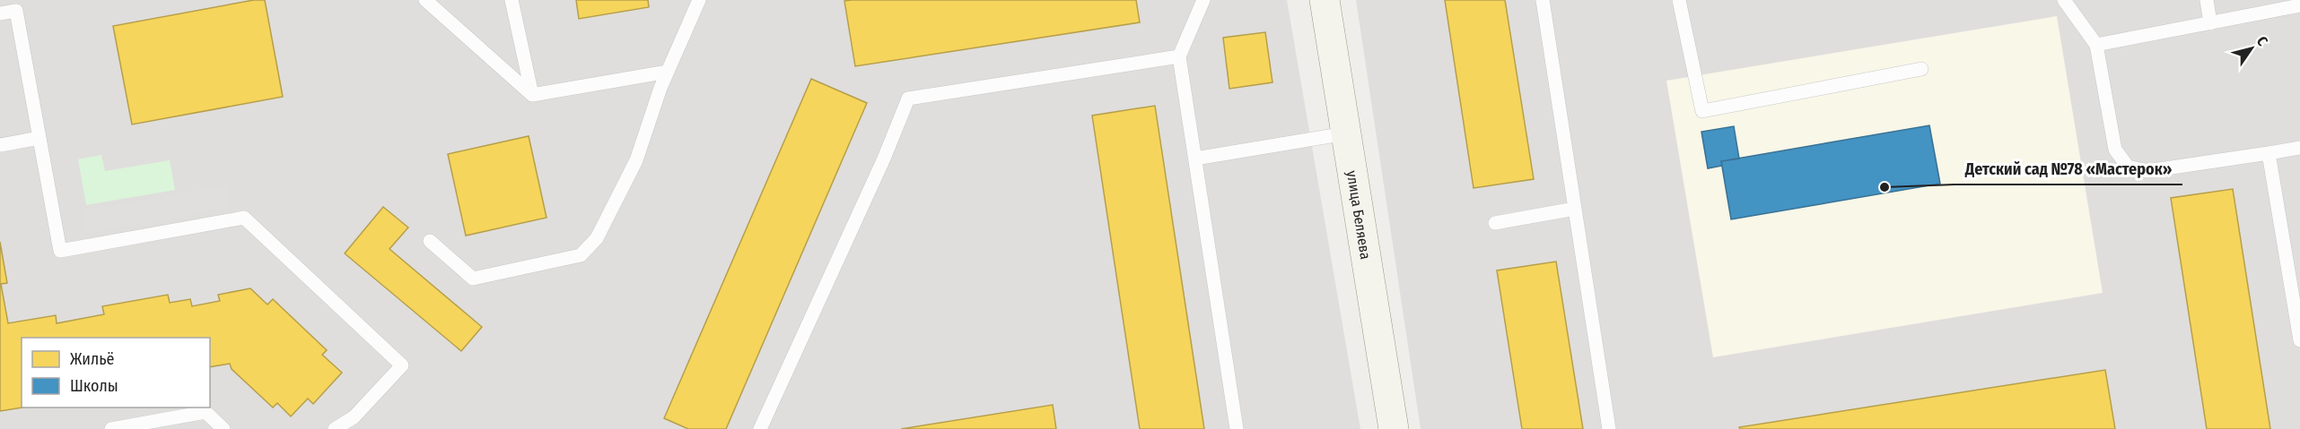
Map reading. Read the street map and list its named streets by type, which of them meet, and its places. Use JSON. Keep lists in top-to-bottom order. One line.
{"streets":{"street":["улица Беляева"]},"places":["Детский сад №78 «Мастерок»"],"legend":["Жильё","Школы"],"north":"top right"}
